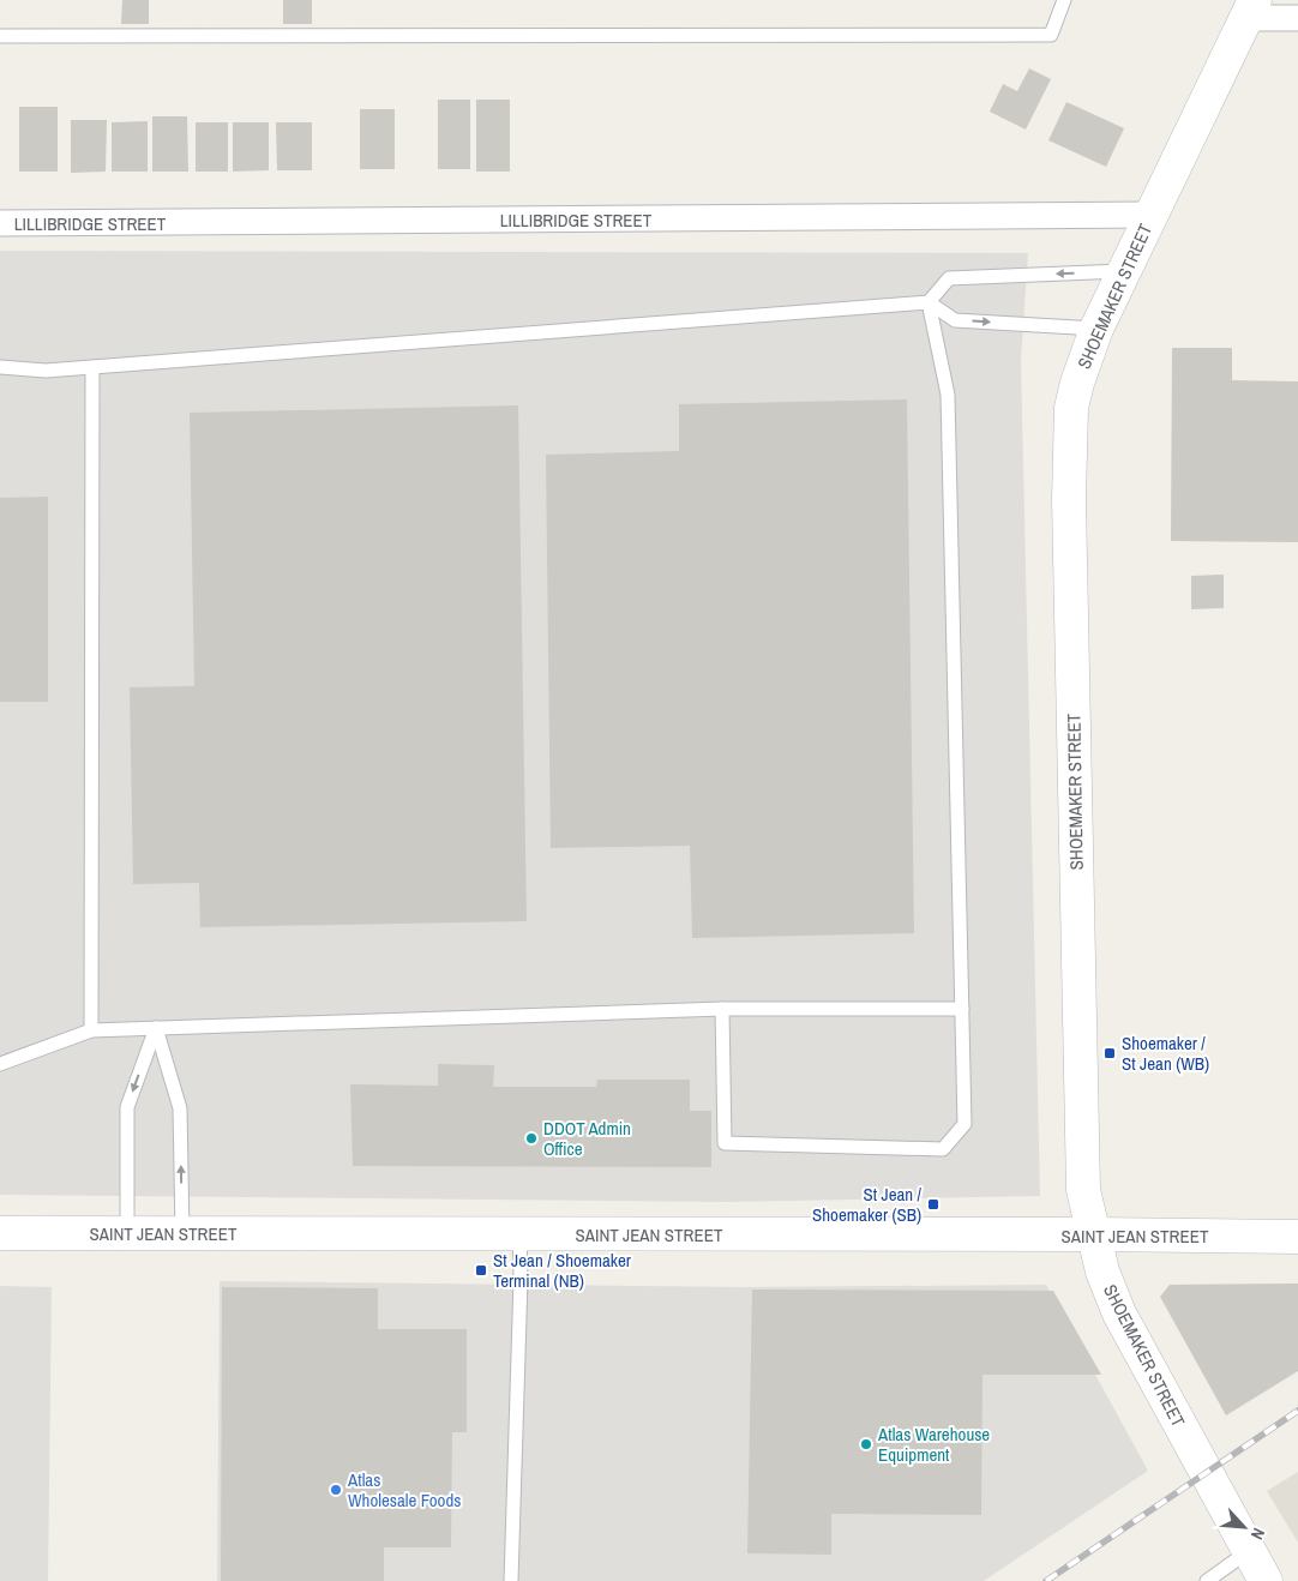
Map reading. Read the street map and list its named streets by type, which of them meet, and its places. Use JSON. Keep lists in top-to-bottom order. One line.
{"streets":{"street":["LILLIBRIDGE STREET","SHOEMAKER STREET","SAINT JEAN STREET"]},"crossings":[["LILLIBRIDGE STREET","SHOEMAKER STREET"],["SHOEMAKER STREET","SAINT JEAN STREET"]],"places":{"transit":["Shoemaker / St Jean (WB)","St Jean / Shoemaker (SB)","St Jean / Shoemaker Terminal (NB)"],"other":["DDOT Admin Office","Atlas Warehouse Equipment","Atlas Wholesale Foods"]},"north":"bottom right"}
